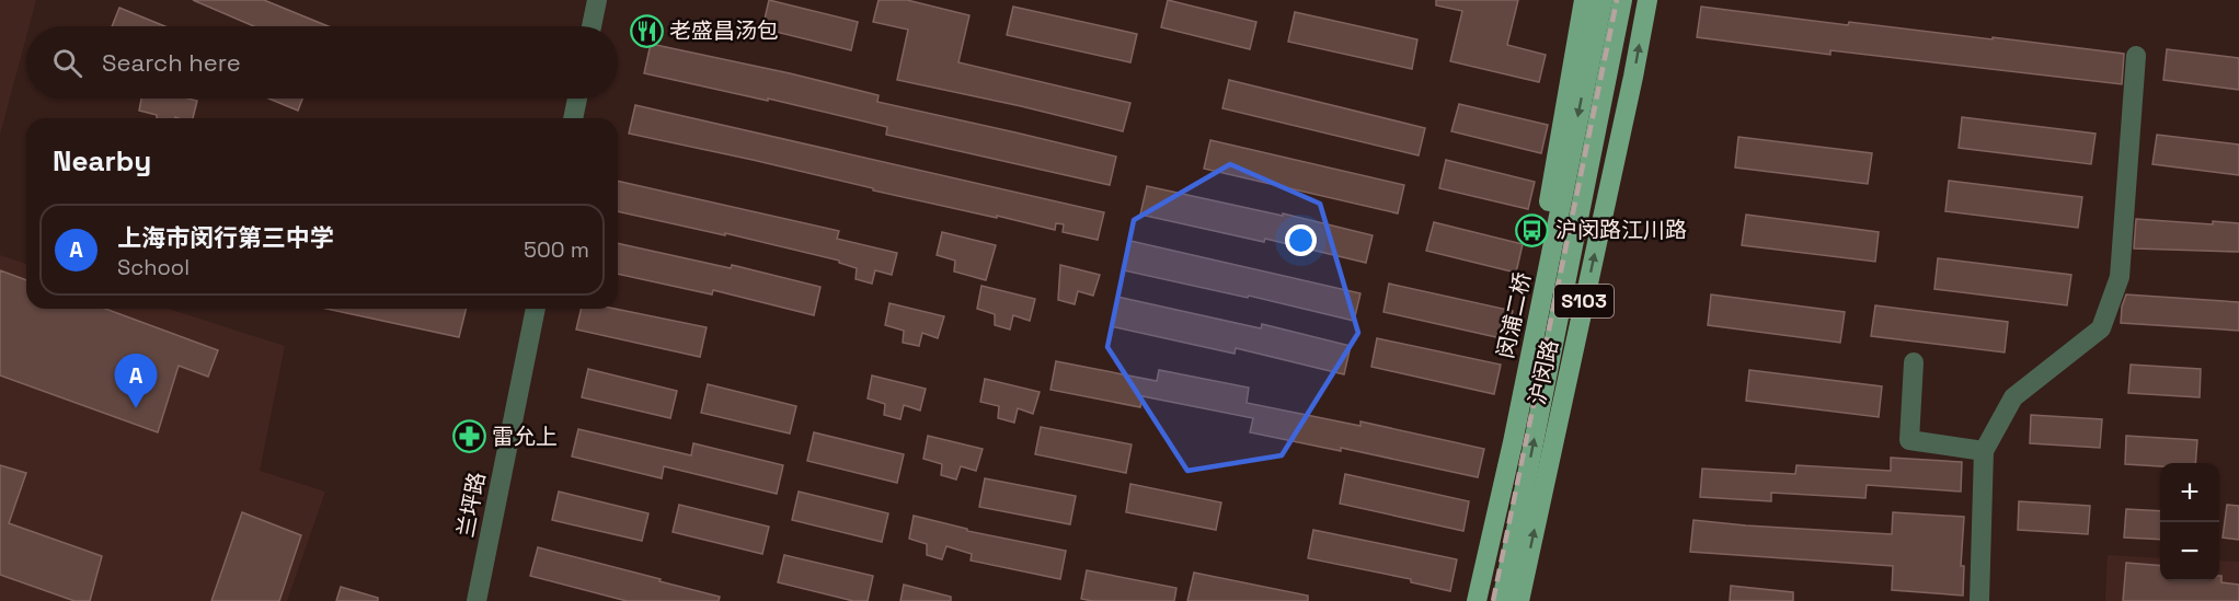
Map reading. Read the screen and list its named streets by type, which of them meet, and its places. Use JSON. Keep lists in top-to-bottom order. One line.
{"streets":{"main road":["S103","闵浦二桥","沪闵路"],"street":["兰坪路"]},"places":{"restaurant":["老盛昌汤包"],"bus stop":["沪闵路江川路"],"pharmacy":["雷允上"]},"page":{"search":"Search here","heading":"Nearby","list":[{"mark":"A","name":"上海市闵行第三中学","note":"School","value":"500 m"}],"pins":"A","map_buttons":["+","−"]}}
